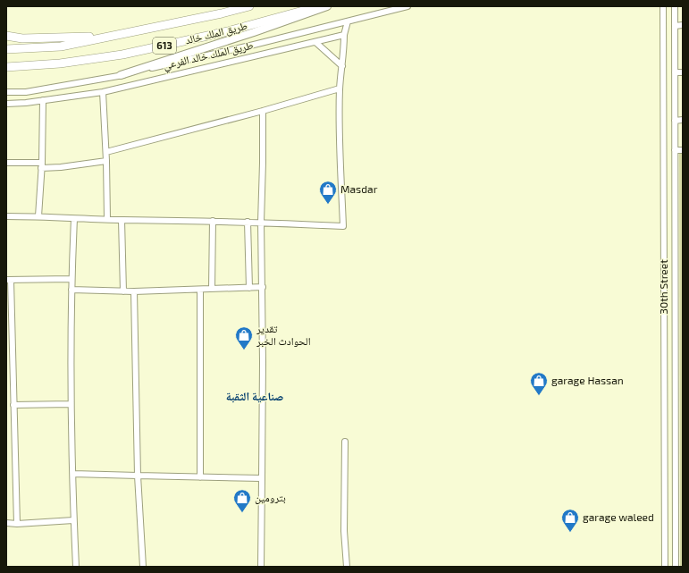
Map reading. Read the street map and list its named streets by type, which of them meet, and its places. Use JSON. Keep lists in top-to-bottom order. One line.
{"streets":{"highway":["طريق الملك خالد","613"],"street":["طريق الملك خالد الفرعي","30th Street"]},"districts":["صناعية الثقبة"],"places":{"shop":["Masdar","تقدير الحوادث الخبر","garage Hassan","بترومين","garage waleed"]}}
